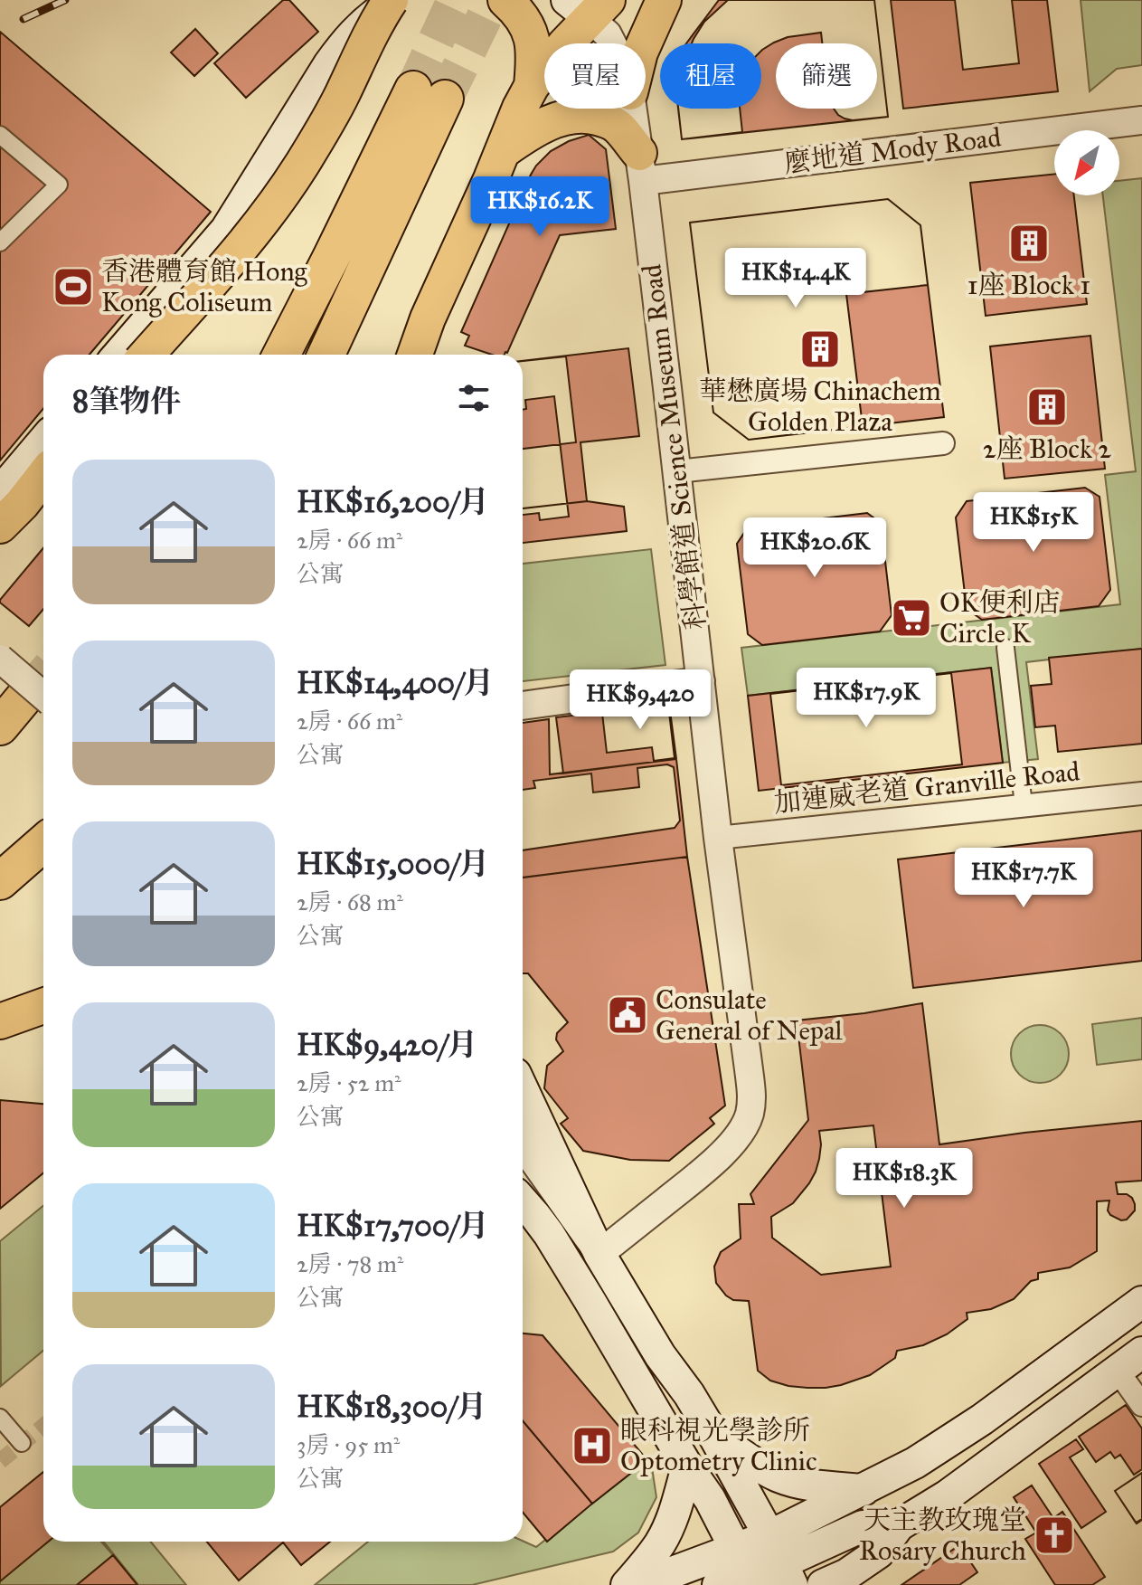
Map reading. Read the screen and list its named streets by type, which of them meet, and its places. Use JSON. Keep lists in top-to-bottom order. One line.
{"streets":{"street":["麼地道 Mody Road","科學館道 Science Museum Road","加連威老道 Granville Road"]},"crossings":[["麼地道 Mody Road","科學館道 Science Museum Road"],["科學館道 Science Museum Road","加連威老道 Granville Road"]],"places":{"building":["1座 Block 1","華懋廣場 Chinachem Golden Plaza","2座 Block 2"],"sports":["香港體育館 Hong Kong Coliseum"],"supermarket":["OK便利店 Circle K"],"public building":["Consulate General of Nepal"],"hospital":["眼科視光學診所 Optometry Clinic"],"church":["天主教玫瑰堂 Rosary Church"]},"north":"bottom left","page":{"chip":["買屋","租屋","篩選"],"price":["HK$16.2K","HK$14.4K","HK$15K","HK$20.6K","HK$17.9K","HK$9,420","HK$17.7K","HK$18.3K"],"heading":"8筆物件","list":[{"name":"HK$16,200/月","note":"2房 · 66 m² · 公寓"},{"name":"HK$14,400/月","note":"2房 · 66 m² · 公寓"},{"name":"HK$15,000/月","note":"2房 · 68 m² · 公寓"},{"name":"HK$9,420/月","note":"2房 · 52 m² · 公寓"},{"name":"HK$17,700/月","note":"2房 · 78 m² · 公寓"},{"name":"HK$18,300/月","note":"3房 · 95 m² · 公寓"}]}}
